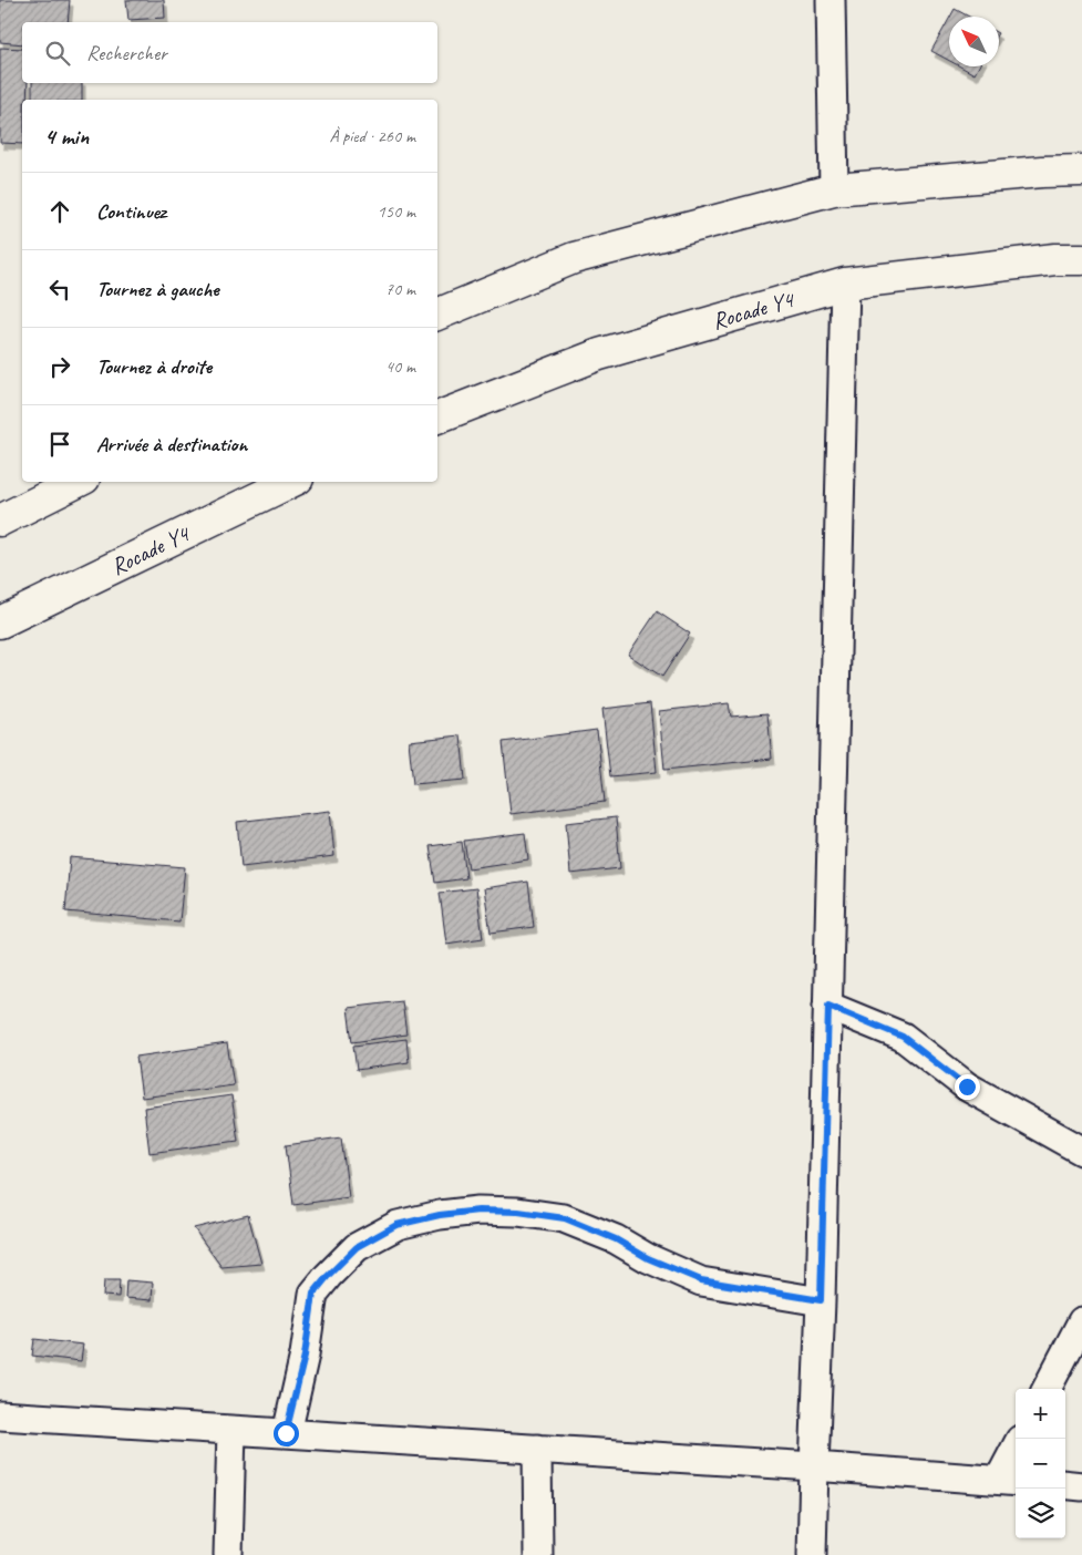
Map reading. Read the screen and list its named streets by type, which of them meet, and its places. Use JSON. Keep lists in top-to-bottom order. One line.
{"streets":{"highway":["Rocade Y4"]},"north":"top left","page":{"search":"Rechercher","heading":["4 min","À pied · 260 m"],"list":[["Continuez","150 m"],["Tournez à gauche","70 m"],["Tournez à droite","40 m"],"Arrivée à destination"],"map_buttons":["+","−"]}}
